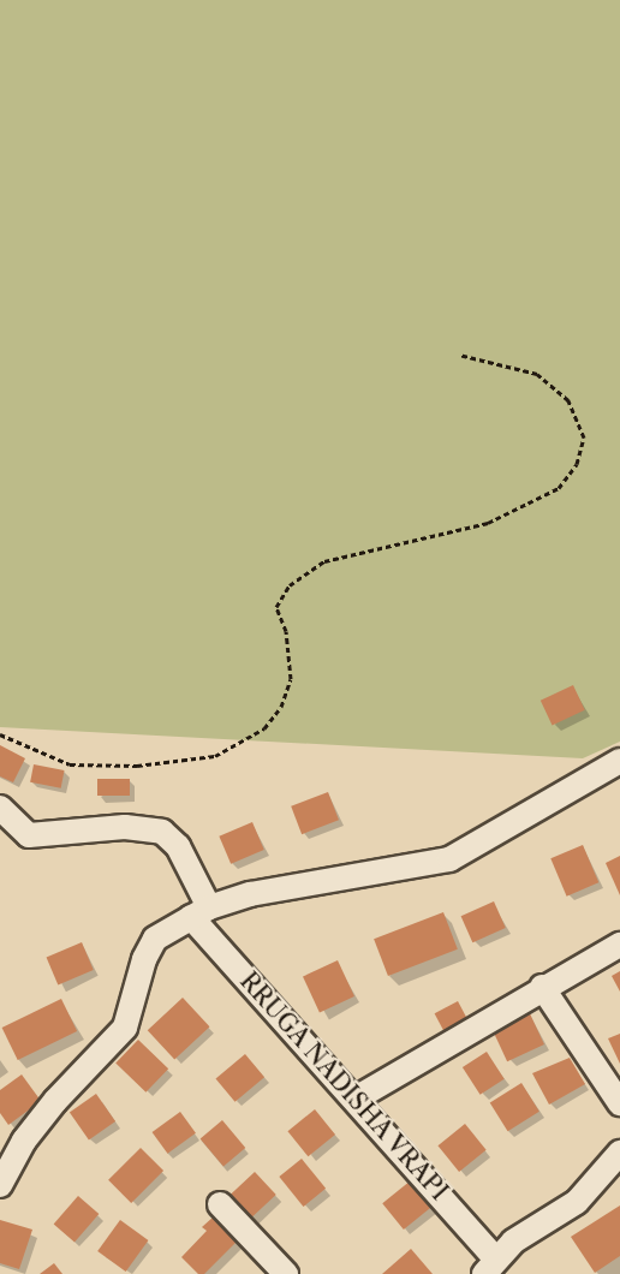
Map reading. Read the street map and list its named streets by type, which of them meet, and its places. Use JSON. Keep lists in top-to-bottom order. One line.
{"streets":{"street":["RRUGA NADISHA VRAPI"]}}
